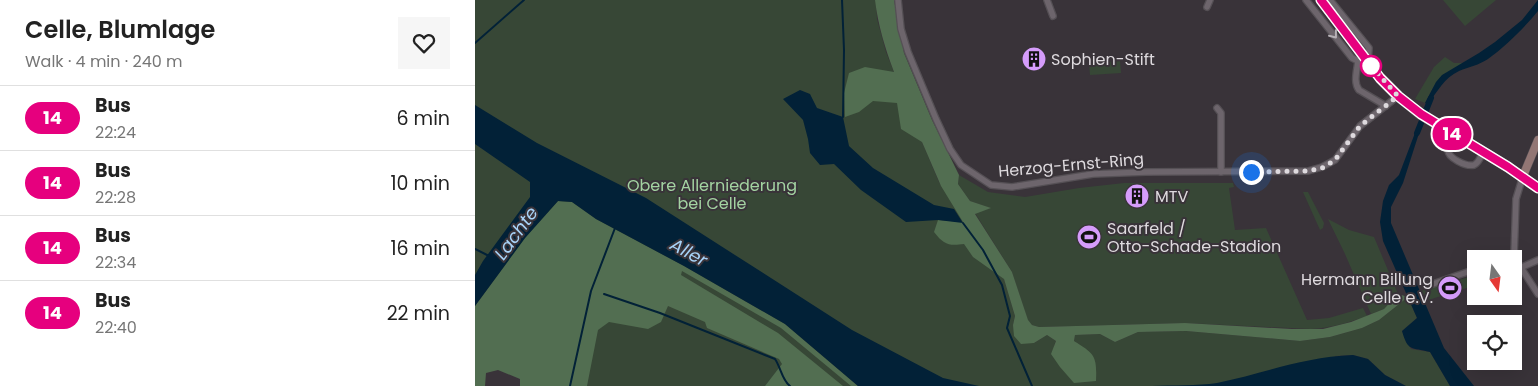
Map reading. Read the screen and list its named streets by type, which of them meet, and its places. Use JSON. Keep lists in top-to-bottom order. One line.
{"streets":{"street":["Herzog-Ernst-Ring"]},"water":["Lachte","Aller"],"parks":["Obere Allerniederung bei Celle"],"places":{"building":["Sophien-Stift","MTV"],"sports":["Saarfeld / Otto-Schade-Stadion","Hermann Billung Celle e.V."]},"lines":["bus line 14"],"north":"bottom","page":{"heading":["Celle, Blumlage","Walk · 4 min · 240 m"],"on_map":"14","list":[{"mark":"14","name":"Bus","note":"22:24","value":"6 min"},{"mark":"14","name":"Bus","note":"22:28","value":"10 min"},{"mark":"14","name":"Bus","note":"22:34","value":"16 min"},{"mark":"14","name":"Bus","note":"22:40","value":"22 min"}]}}
